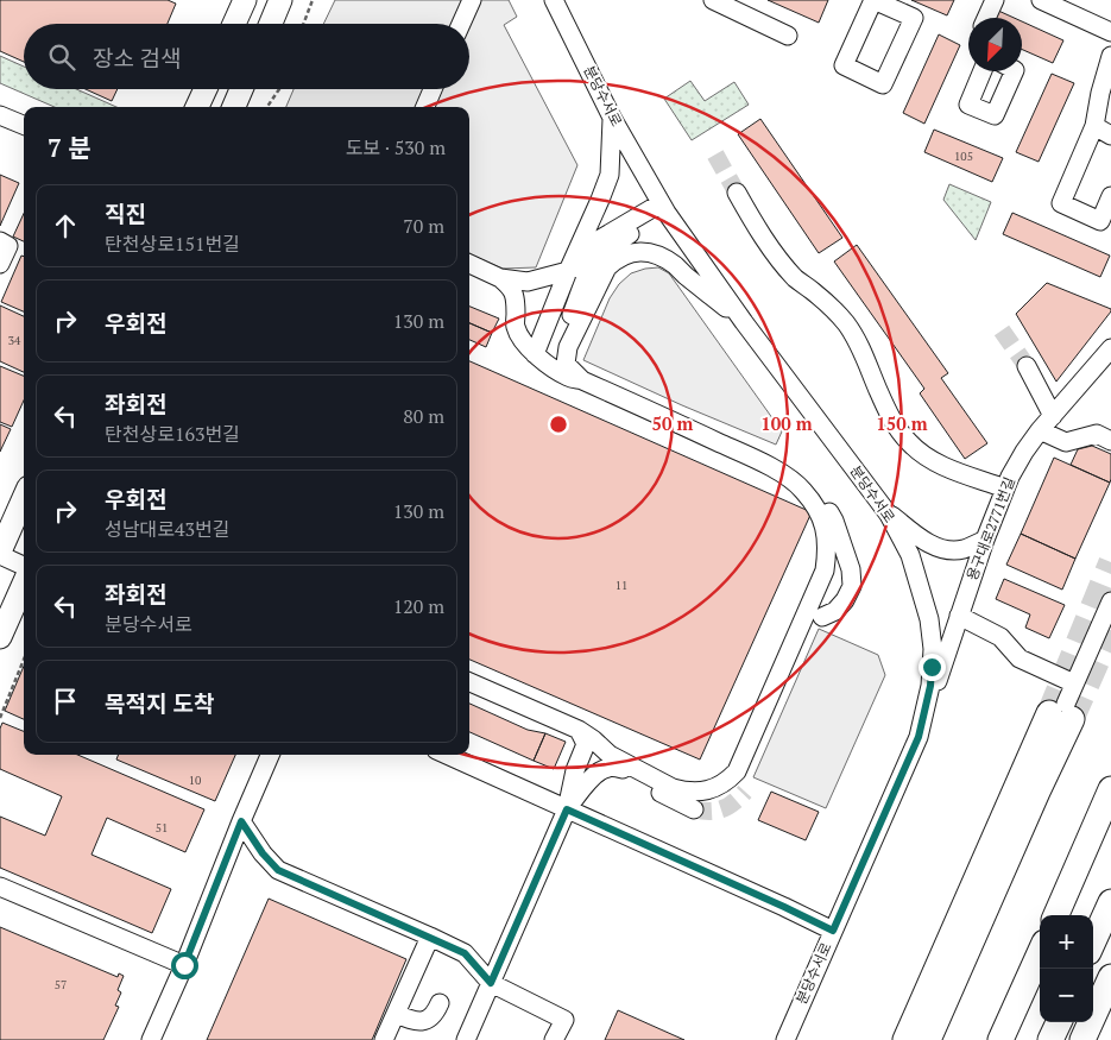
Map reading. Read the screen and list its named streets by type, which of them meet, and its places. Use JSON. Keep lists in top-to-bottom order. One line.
{"streets":{"street":["분당수서로","용구대로2771번길"]},"crossings":[["분당수서로","용구대로2771번길"]],"house_numbers":["105","34","11","10","51","57"],"north":"bottom left","page":{"search":"장소 검색","heading":["7 분","도보 · 530 m"],"list":[["직진","탄천상로151번길","70 m"],["우회전","130 m"],["좌회전","탄천상로163번길","80 m"],["우회전","성남대로43번길","130 m"],["좌회전","분당수서로","120 m"],"목적지 도착"],"map_buttons":["+","−"]},"rings":["50 m","100 m","150 m"]}
